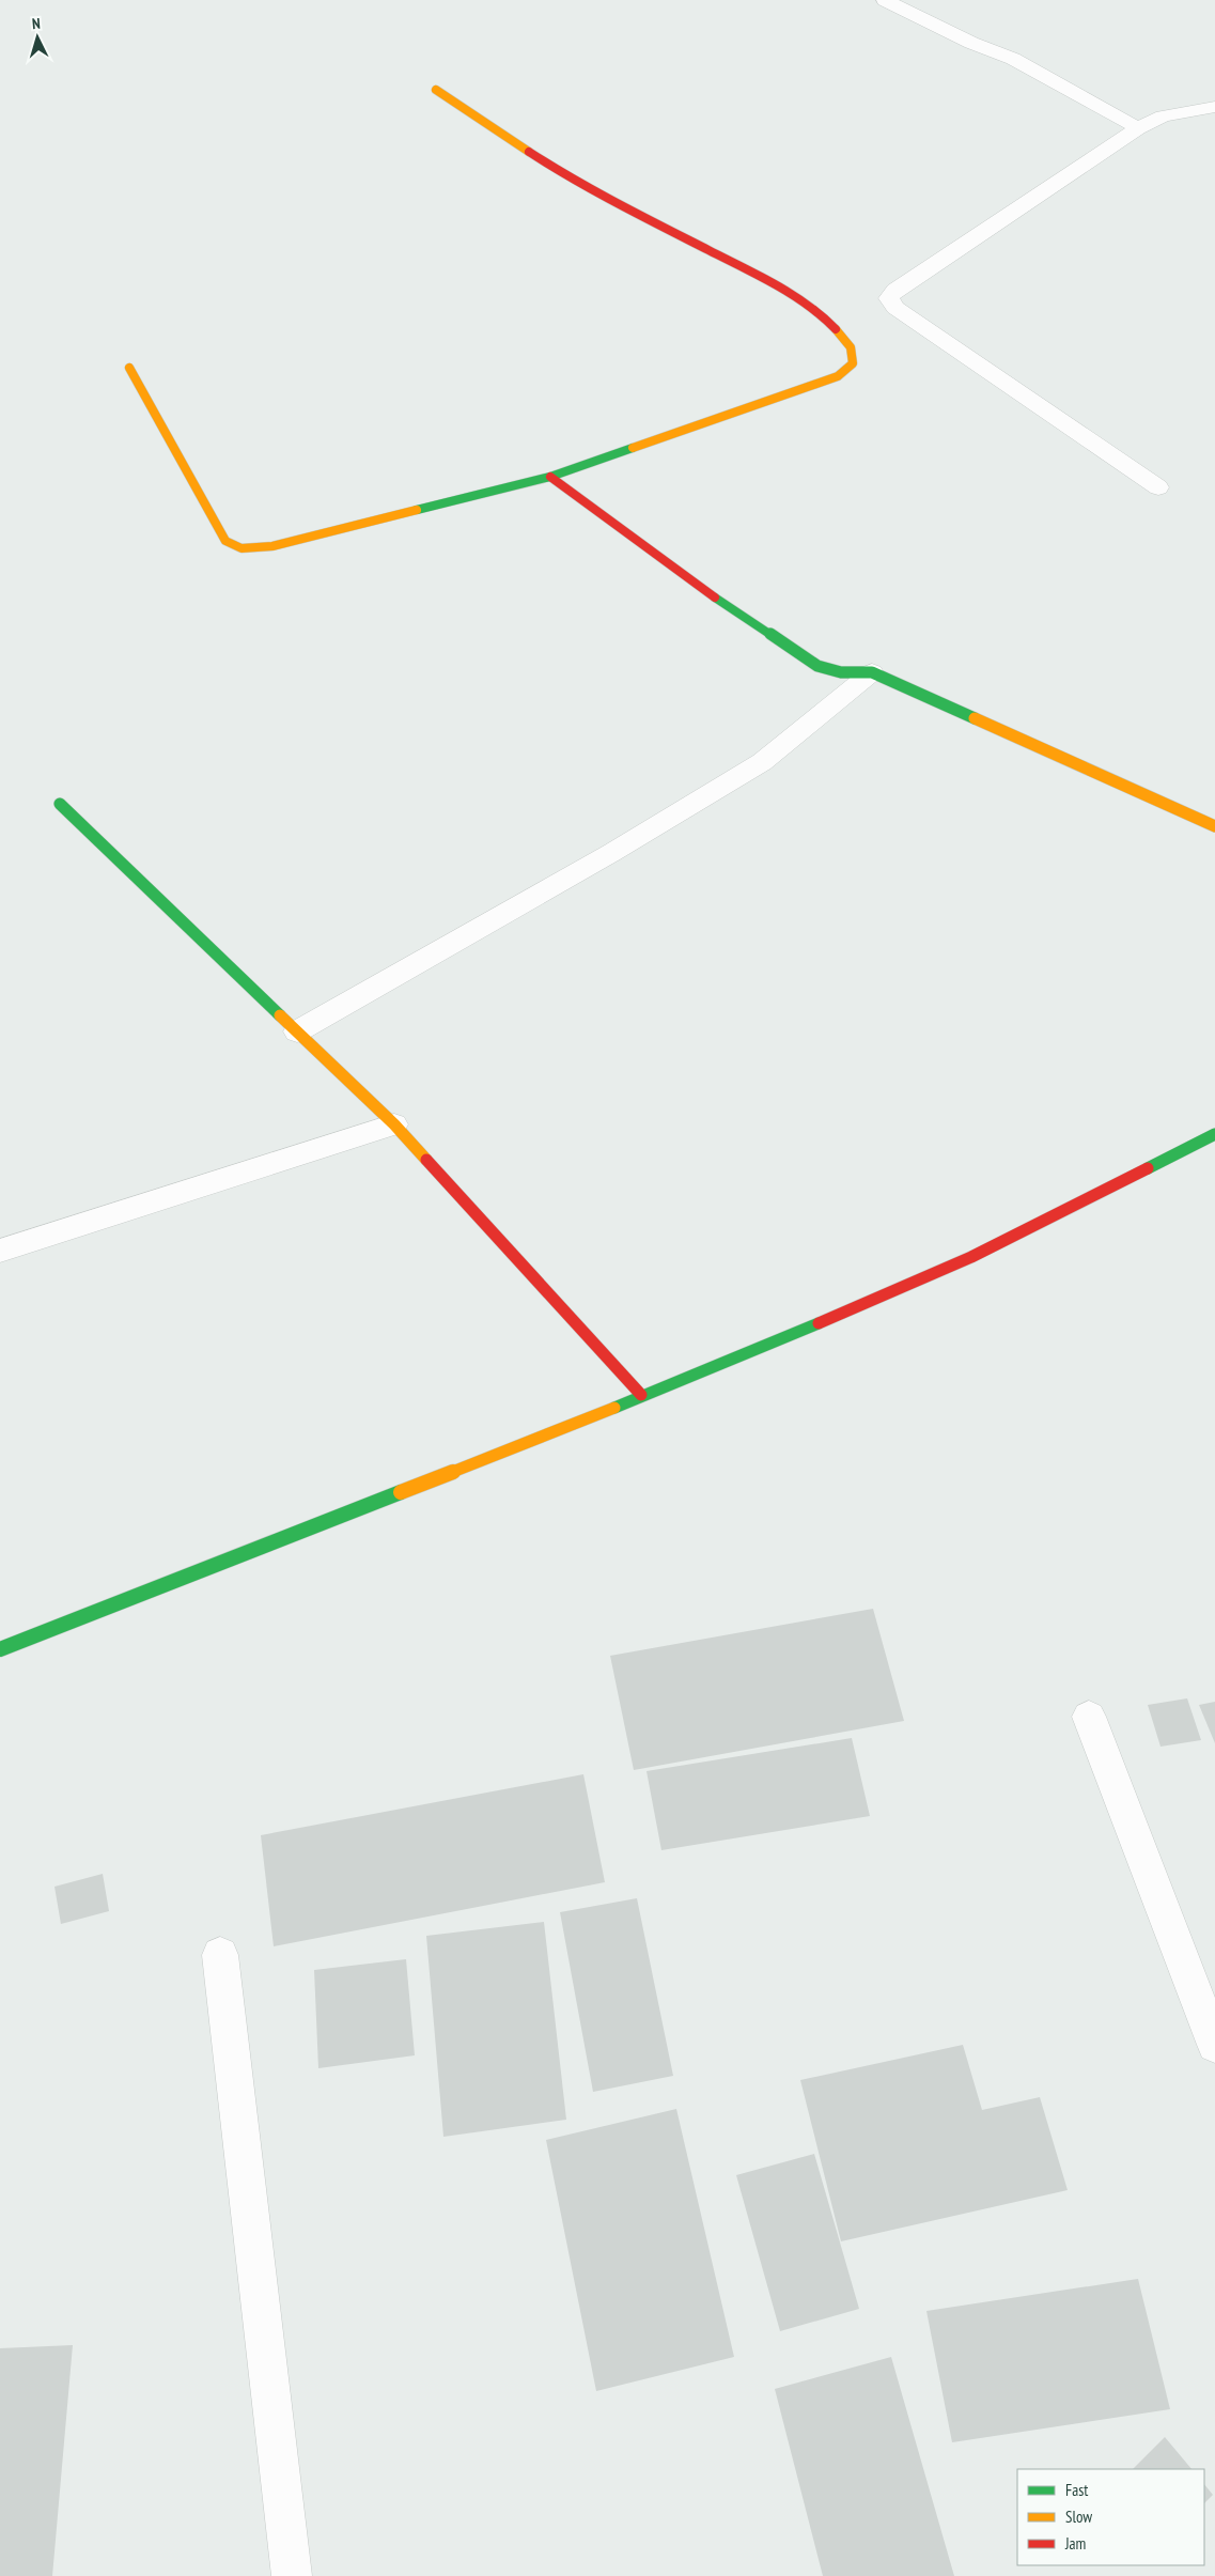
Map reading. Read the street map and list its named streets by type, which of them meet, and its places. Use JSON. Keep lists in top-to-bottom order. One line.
{"legend":["Fast","Slow","Jam"],"north":"top"}
